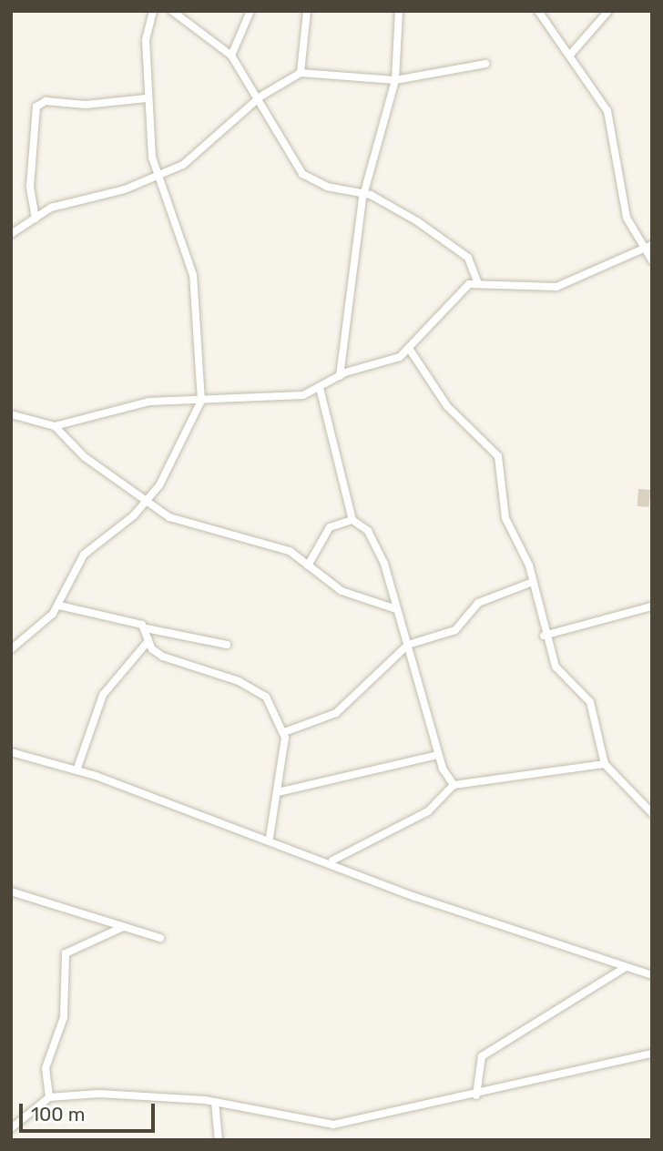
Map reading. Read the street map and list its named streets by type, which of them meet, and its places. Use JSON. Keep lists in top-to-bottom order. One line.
{"scale_bar":"100 m"}
